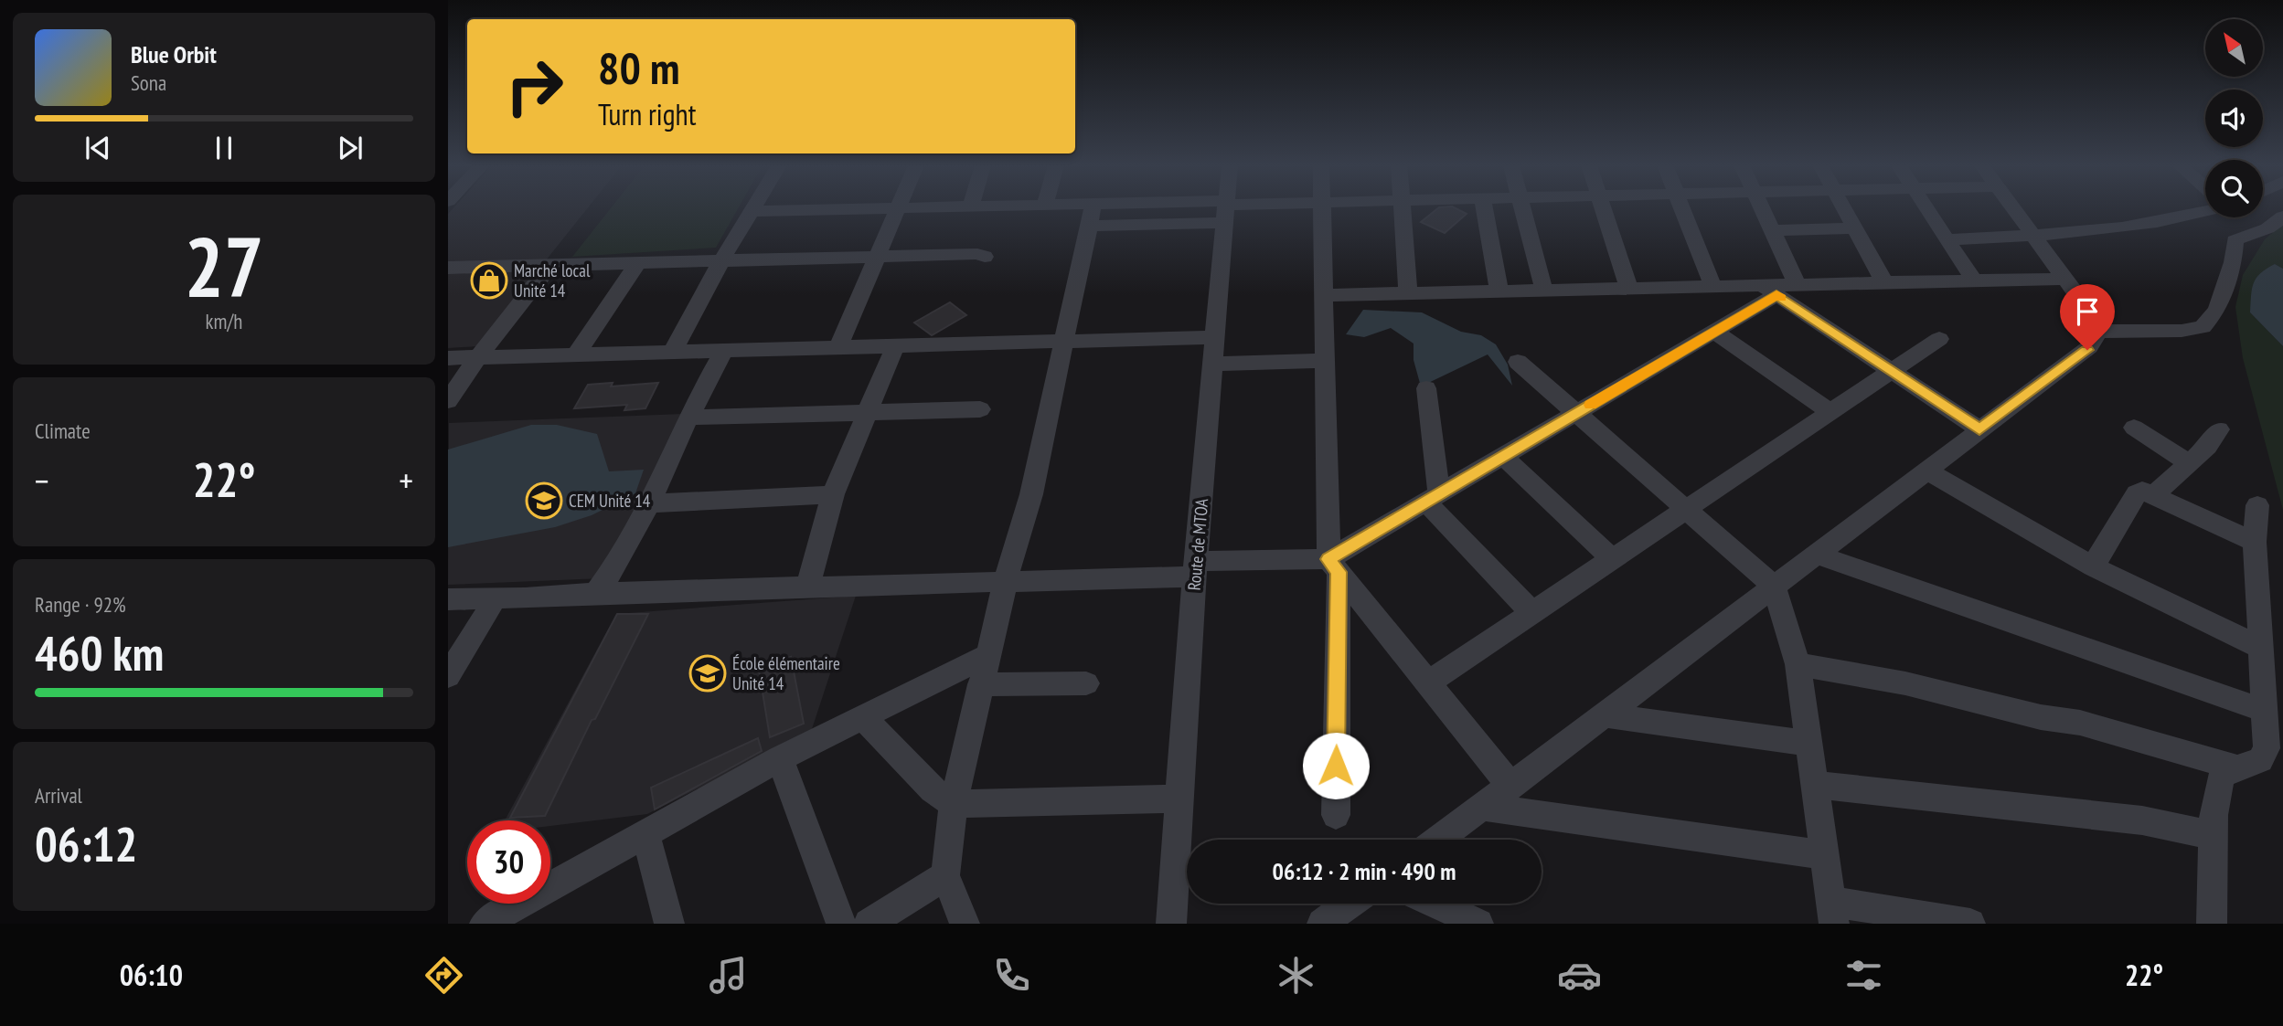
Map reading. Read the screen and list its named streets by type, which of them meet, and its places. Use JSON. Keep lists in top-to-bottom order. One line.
{"streets":{"street":["Route de MTOA"]},"places":{"shop":["Marché local Unité 14"],"school or university":["CEM Unité 14","École élémentaire Unité 14"]},"north":"top left","page":{"turn":["80 m","Turn right"],"song":["Blue Orbit","Sona"],"tile":[["27","km/h"],"Climate",["Range · 92%","460 km"],["Arrival","06:12"]],"heat":["−","22°","+"],"limit":"30","trip":"06:12 · 2 min · 490 m","tabs":["06:10","22°"]}}
